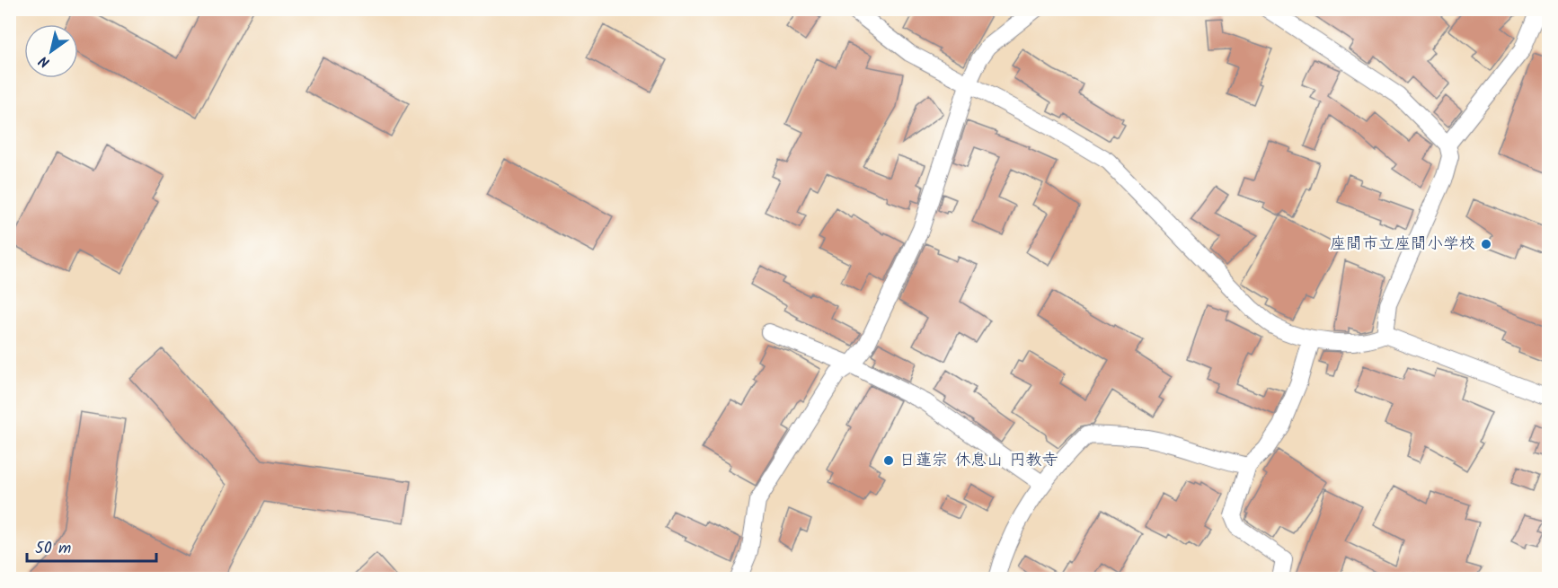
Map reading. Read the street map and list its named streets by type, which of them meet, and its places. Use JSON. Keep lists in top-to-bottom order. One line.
{"places":["座間市立座間小学校","日蓮宗 休息山 円教寺"],"scale_bar":"50 m","north":"bottom left"}
